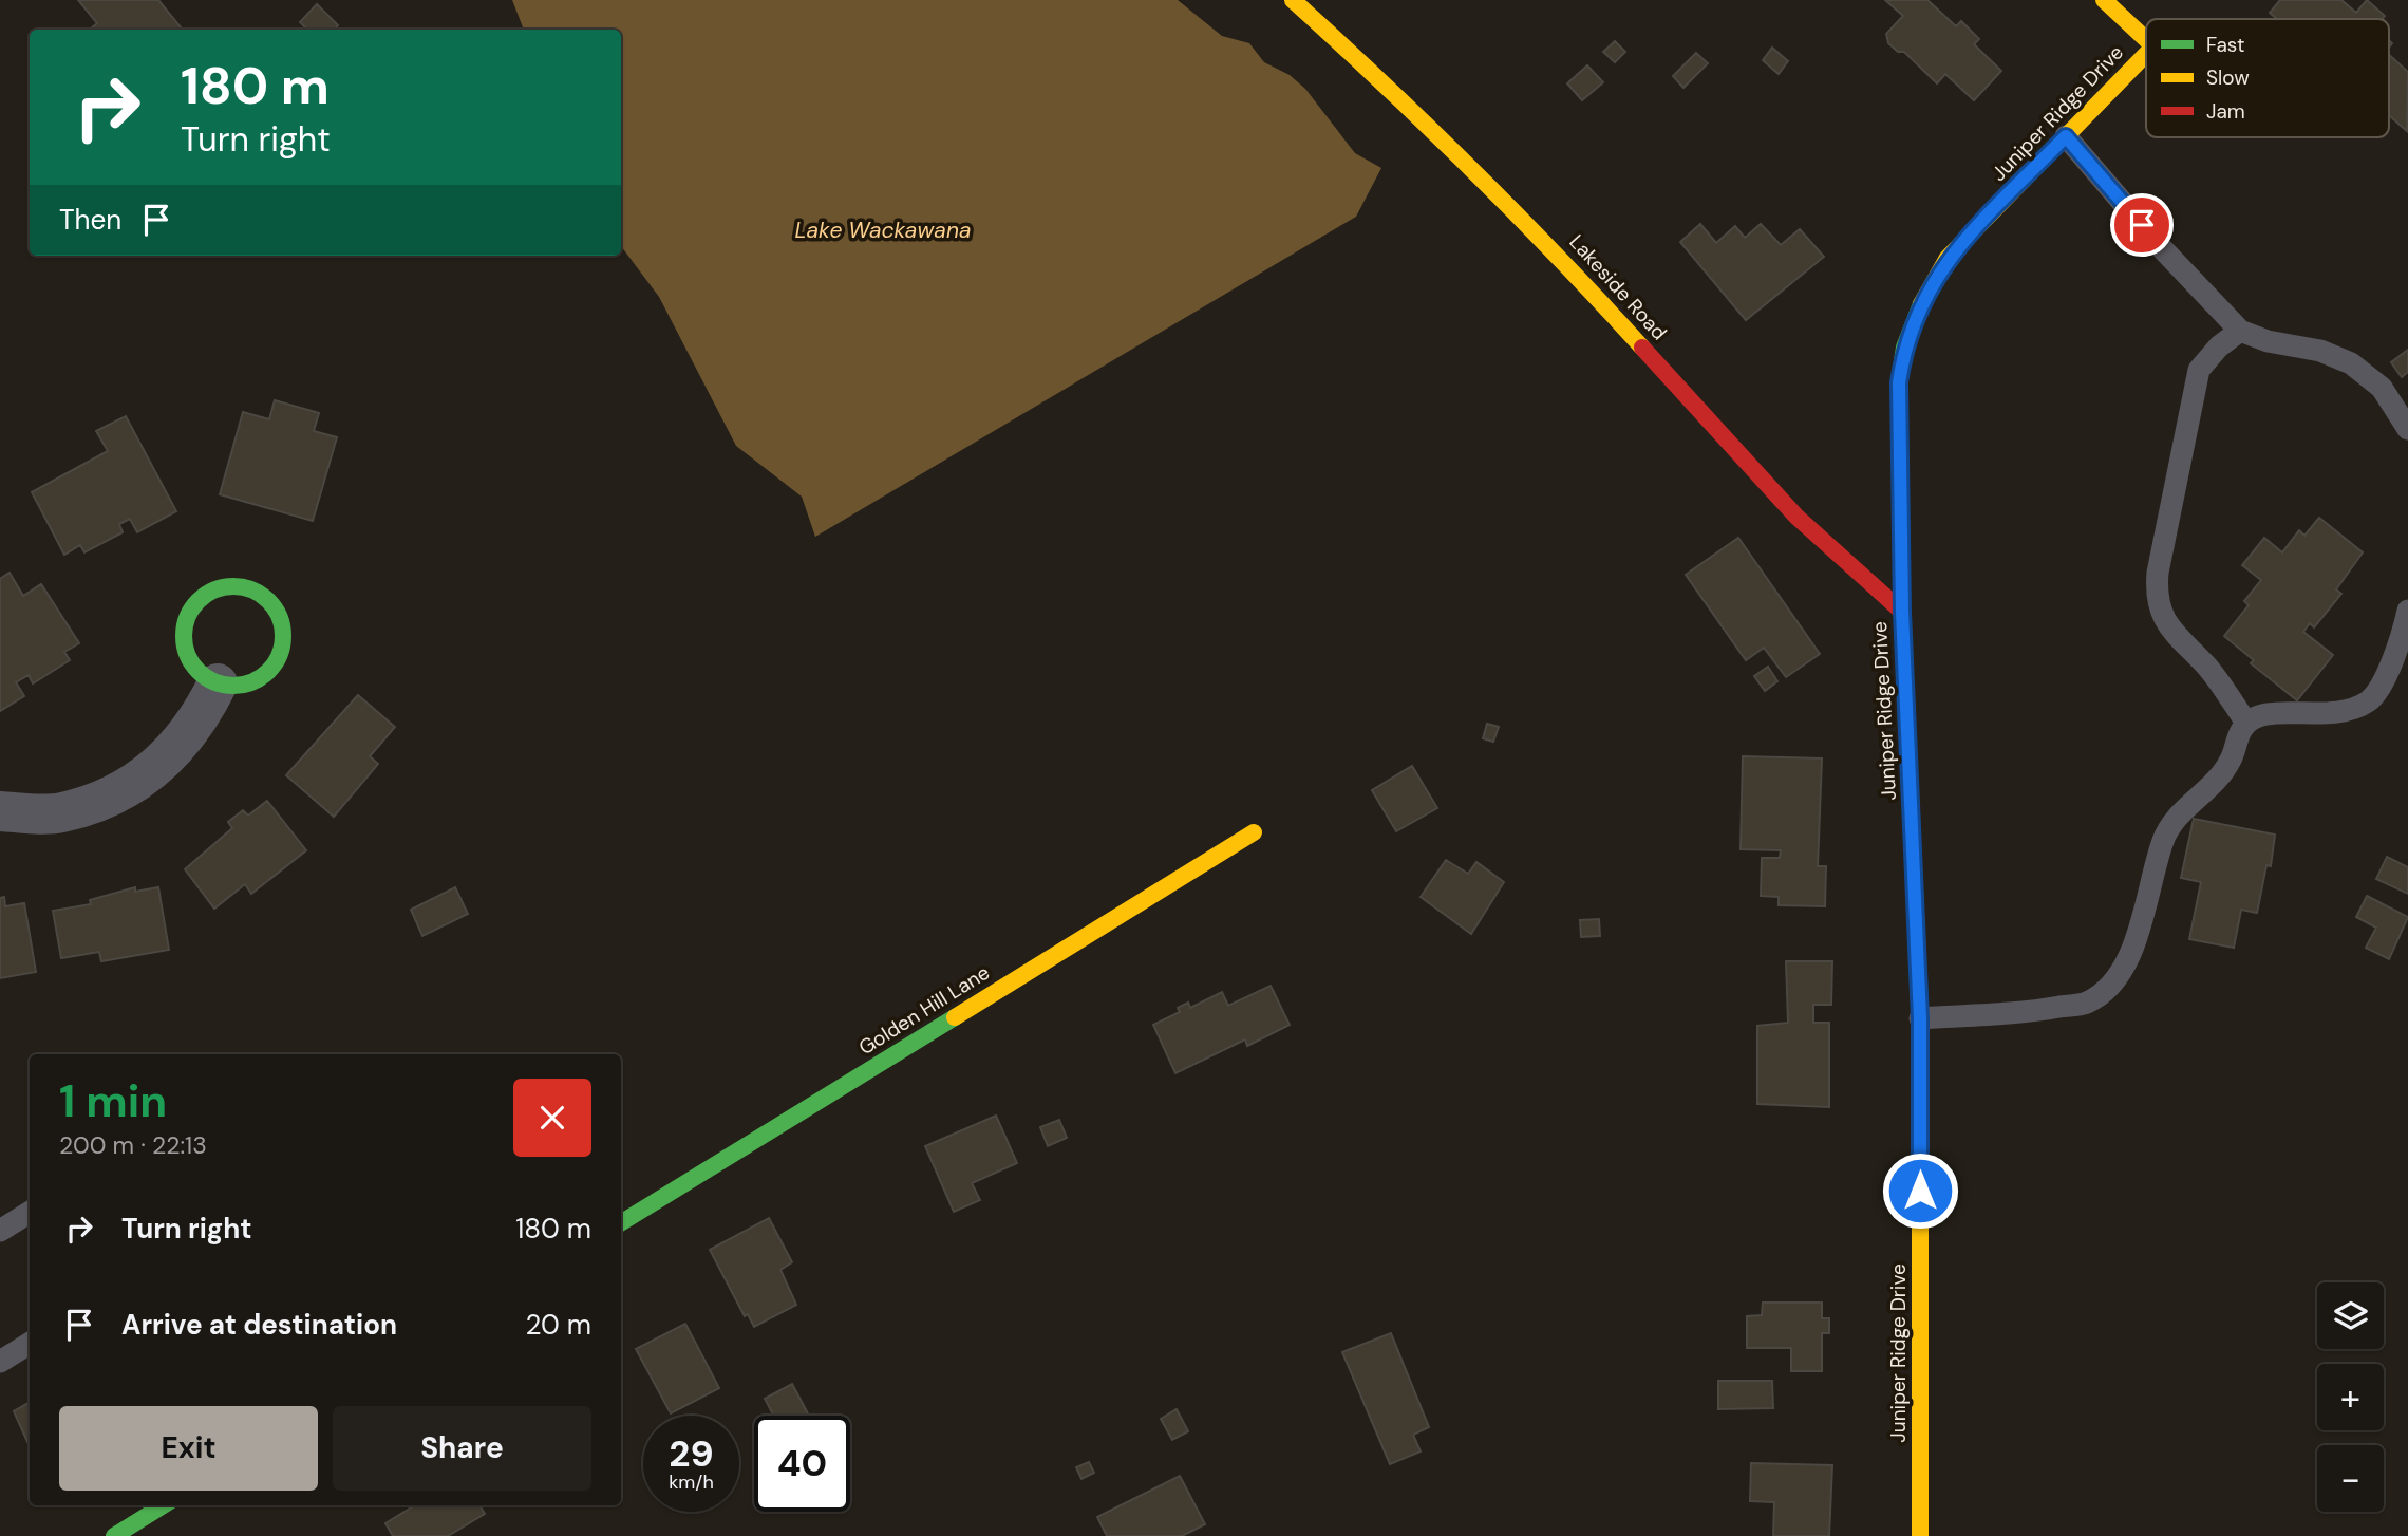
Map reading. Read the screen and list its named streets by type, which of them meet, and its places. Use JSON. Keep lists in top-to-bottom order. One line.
{"streets":{"street":["Juniper Ridge Drive","Lakeside Road","Golden Hill Lane"]},"crossings":[["Juniper Ridge Drive","Lakeside Road"]],"water":["Lake Wackawana"],"legend":["Fast","Slow","Jam"],"page":{"turn":["180 m","Turn right"],"then":"Then","heading":["1 min","200 m · 22:13"],"list":[{"name":"Turn right","value":"180 m"},{"name":"Arrive at destination","value":"20 m"}],"map_buttons":["+","−"],"buttons":["Exit","Share"],"speed":"29 km/h","limit":"40"}}
